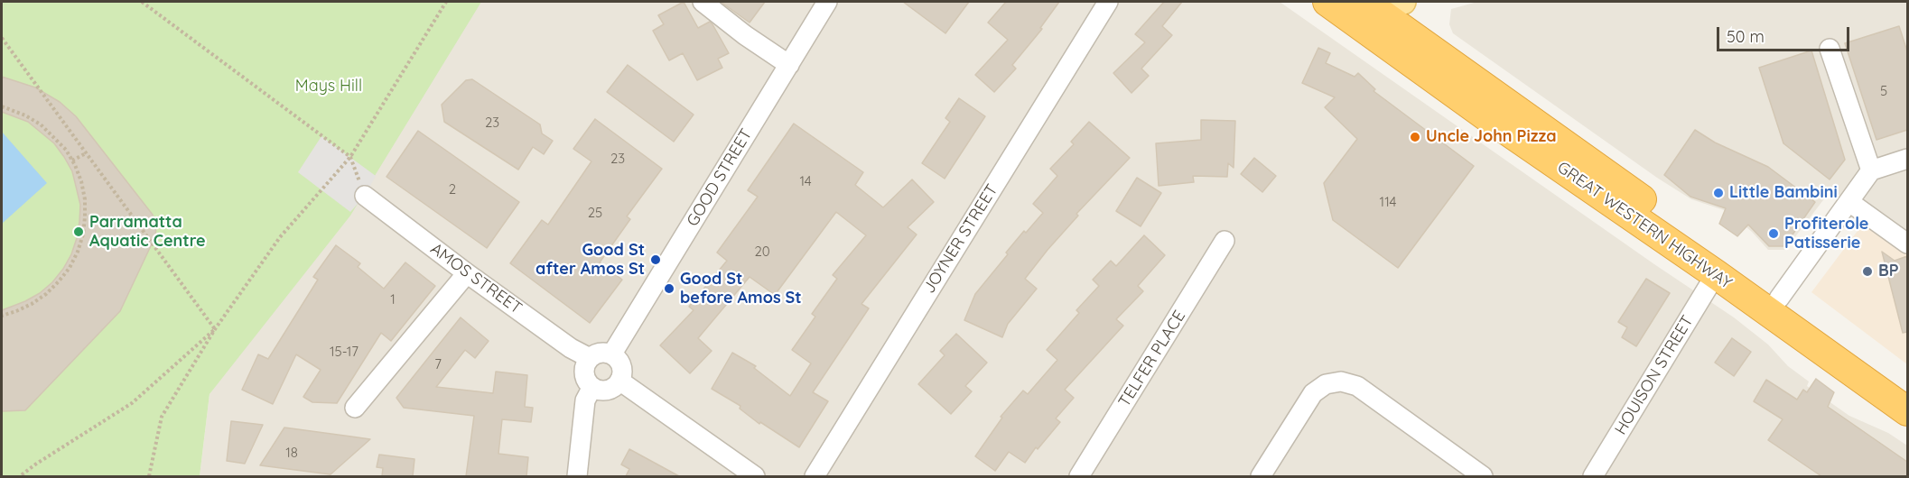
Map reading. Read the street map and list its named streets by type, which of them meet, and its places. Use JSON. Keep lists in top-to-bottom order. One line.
{"streets":{"highway":["GREAT WESTERN HIGHWAY"],"street":["GOOD STREET","JOYNER STREET","AMOS STREET","TELFER PLACE","HOUISON STREET"]},"crossings":[["GOOD STREET","AMOS STREET"],["GREAT WESTERN HIGHWAY","HOUISON STREET"]],"parks":["Mays Hill"],"places":["Uncle John Pizza","Little Bambini","Parramatta Aquatic Centre","Profiterole Patisserie","Good St after Amos St","BP","Good St before Amos St"],"house_numbers":["5","23","23","14","2","114","25","20","1","15-17","7","18"],"scale_bar":"50 m"}
